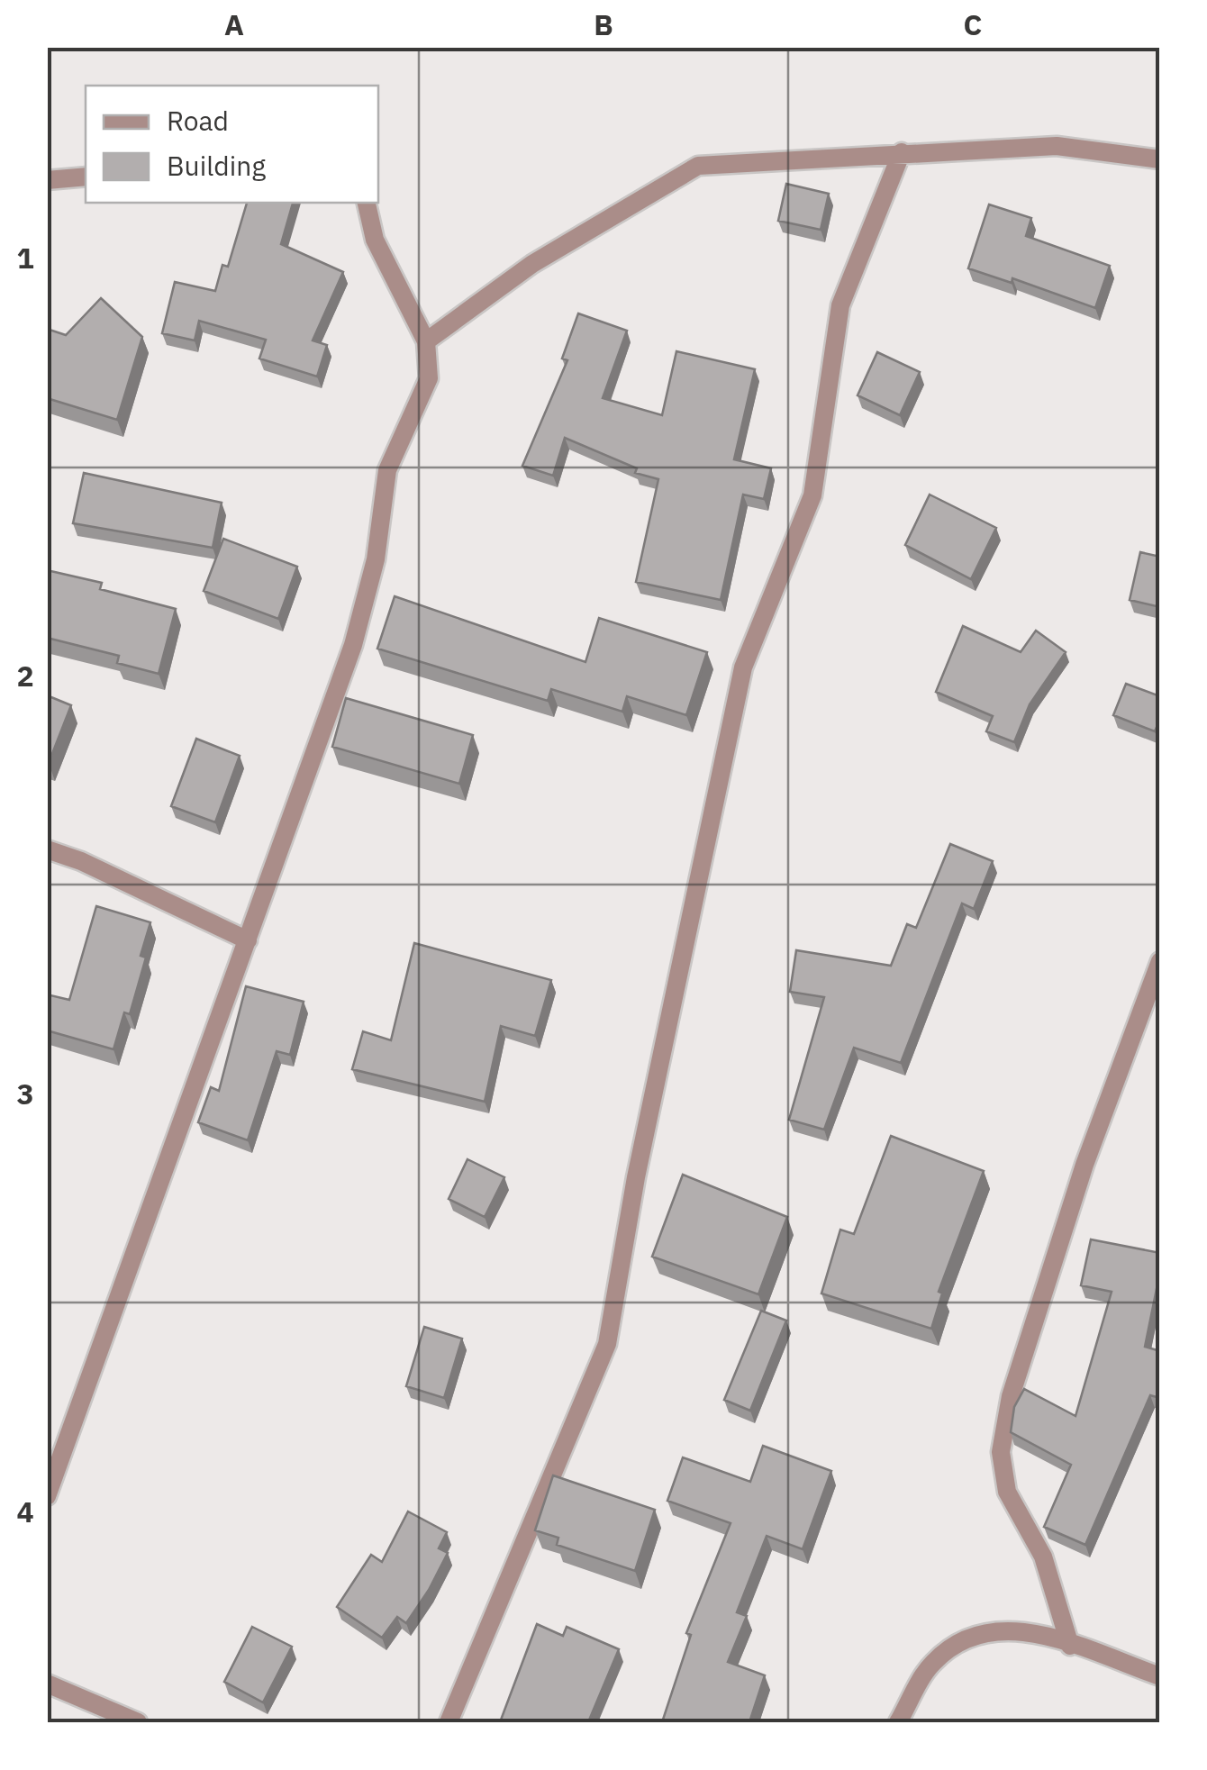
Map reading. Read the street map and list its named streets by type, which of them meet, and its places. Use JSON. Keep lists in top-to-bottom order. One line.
{"legend":["Road","Building"],"grid":{"columns":["A","B","C"],"rows":["1","2","3","4"]}}
